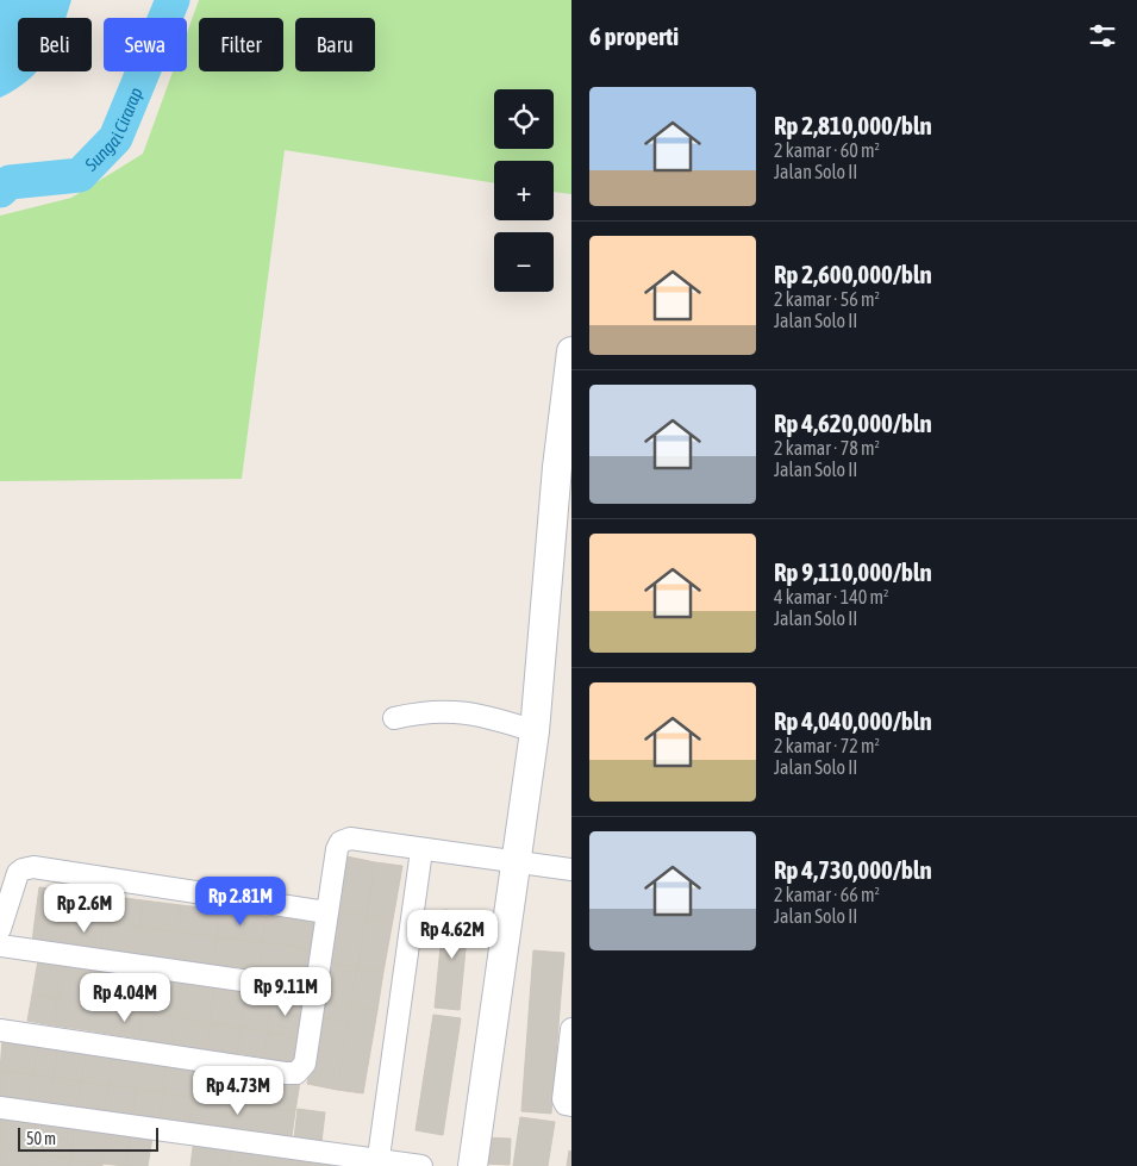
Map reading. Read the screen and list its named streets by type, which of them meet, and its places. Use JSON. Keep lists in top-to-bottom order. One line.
{"water":["Sungai Cirarap"],"scale_bar":"50 m","page":{"heading":"6 properti","chip":["Beli","Sewa","Filter","Baru"],"list":[{"name":"Rp 2,810,000/bln","note":"2 kamar · 60 m² · Jalan Solo II"},{"name":"Rp 2,600,000/bln","note":"2 kamar · 56 m² · Jalan Solo II"},{"name":"Rp 4,620,000/bln","note":"2 kamar · 78 m² · Jalan Solo II"},{"name":"Rp 9,110,000/bln","note":"4 kamar · 140 m² · Jalan Solo II"},{"name":"Rp 4,040,000/bln","note":"2 kamar · 72 m² · Jalan Solo II"},{"name":"Rp 4,730,000/bln","note":"2 kamar · 66 m² · Jalan Solo II"}],"map_buttons":["+","−"],"price":["Rp 2.81M","Rp 2.6M","Rp 4.62M","Rp 9.11M","Rp 4.04M","Rp 4.73M"],"scale":"50 m"}}
